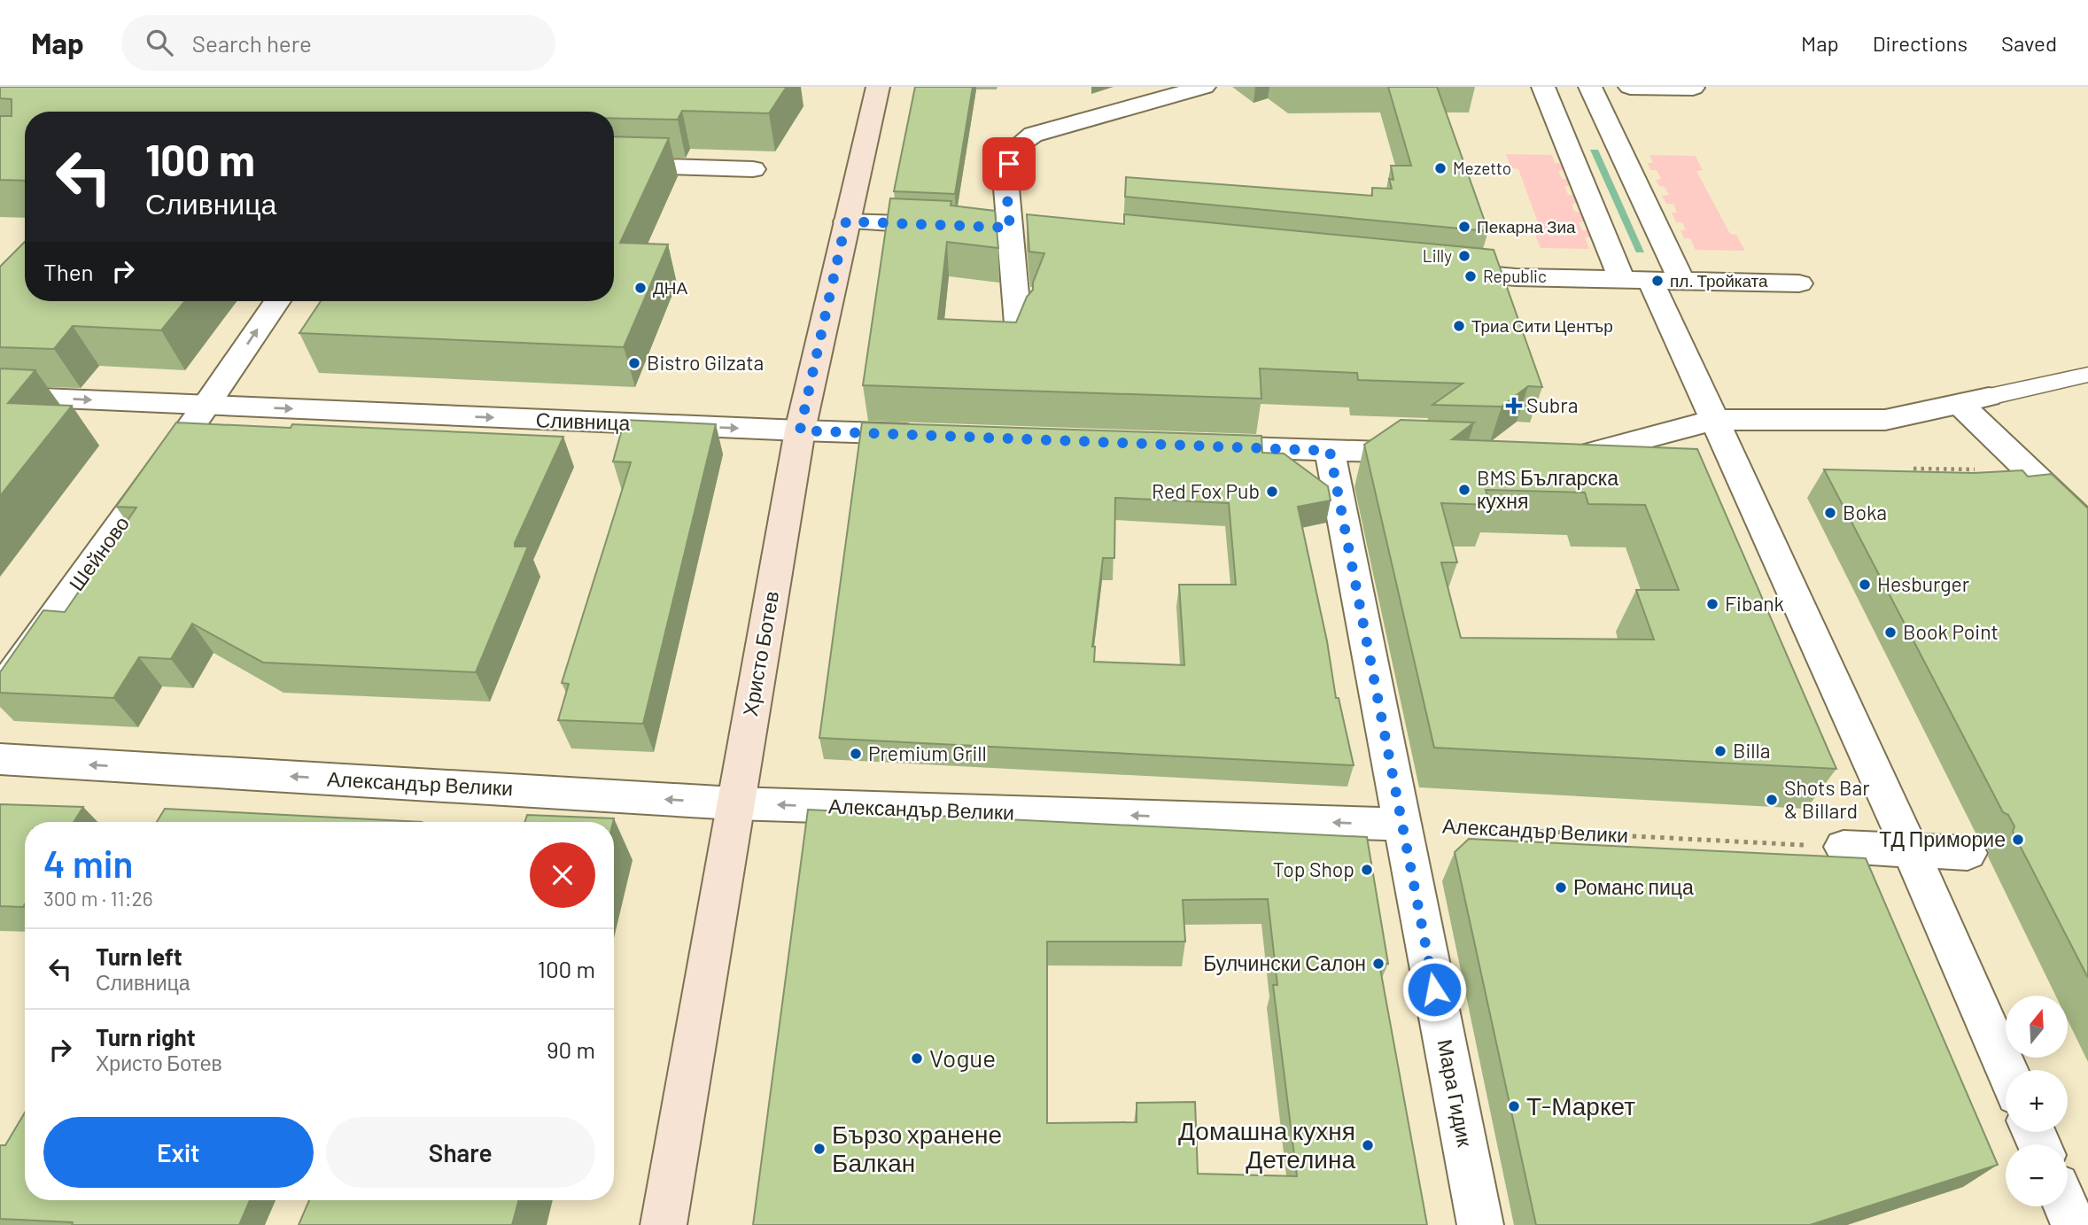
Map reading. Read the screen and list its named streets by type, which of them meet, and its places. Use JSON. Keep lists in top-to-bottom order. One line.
{"streets":{"main road":["Христо Ботев"],"street":["Сливница","Шейново","Александър Велики","Мара Гидик"]},"crossings":[["Сливница","Шейново"],["Сливница","Христо Ботев"],["Христо Ботев","Александър Велики"],["Александър Велики","Мара Гидик"]],"one_way":["Сливница","Александър Велики"],"places":{"other":["Mezetto","Пекарна Зиа","Lilly","Republic","пл. Тройката","ДНА","Триа Сити Център","Bistro Gilzata","BMS Българска кухня","Red Fox Pub","Boka","Hesburger","Fibank","Book Point","Billa","Premium Grill","Shots Bar & Billard","ТД Приморие","Top Shop","Романс пица","Булчински Салон","Vogue","Т-Маркет","Домашна кухня Детелина","Бързо хранене Балкан"],"health":["Subra"]},"north":"top","page":{"header":"Map","search":"Search here","nav":["Map","Directions","Saved"],"turn":["100 m","Сливница"],"then":"Then","heading":["4 min","300 m · 11:26"],"list":[{"name":"Turn left","note":"Сливница","value":"100 m"},{"name":"Turn right","note":"Христо Ботев","value":"90 m"}],"map_buttons":["+","−"],"buttons":["Exit","Share"]}}
